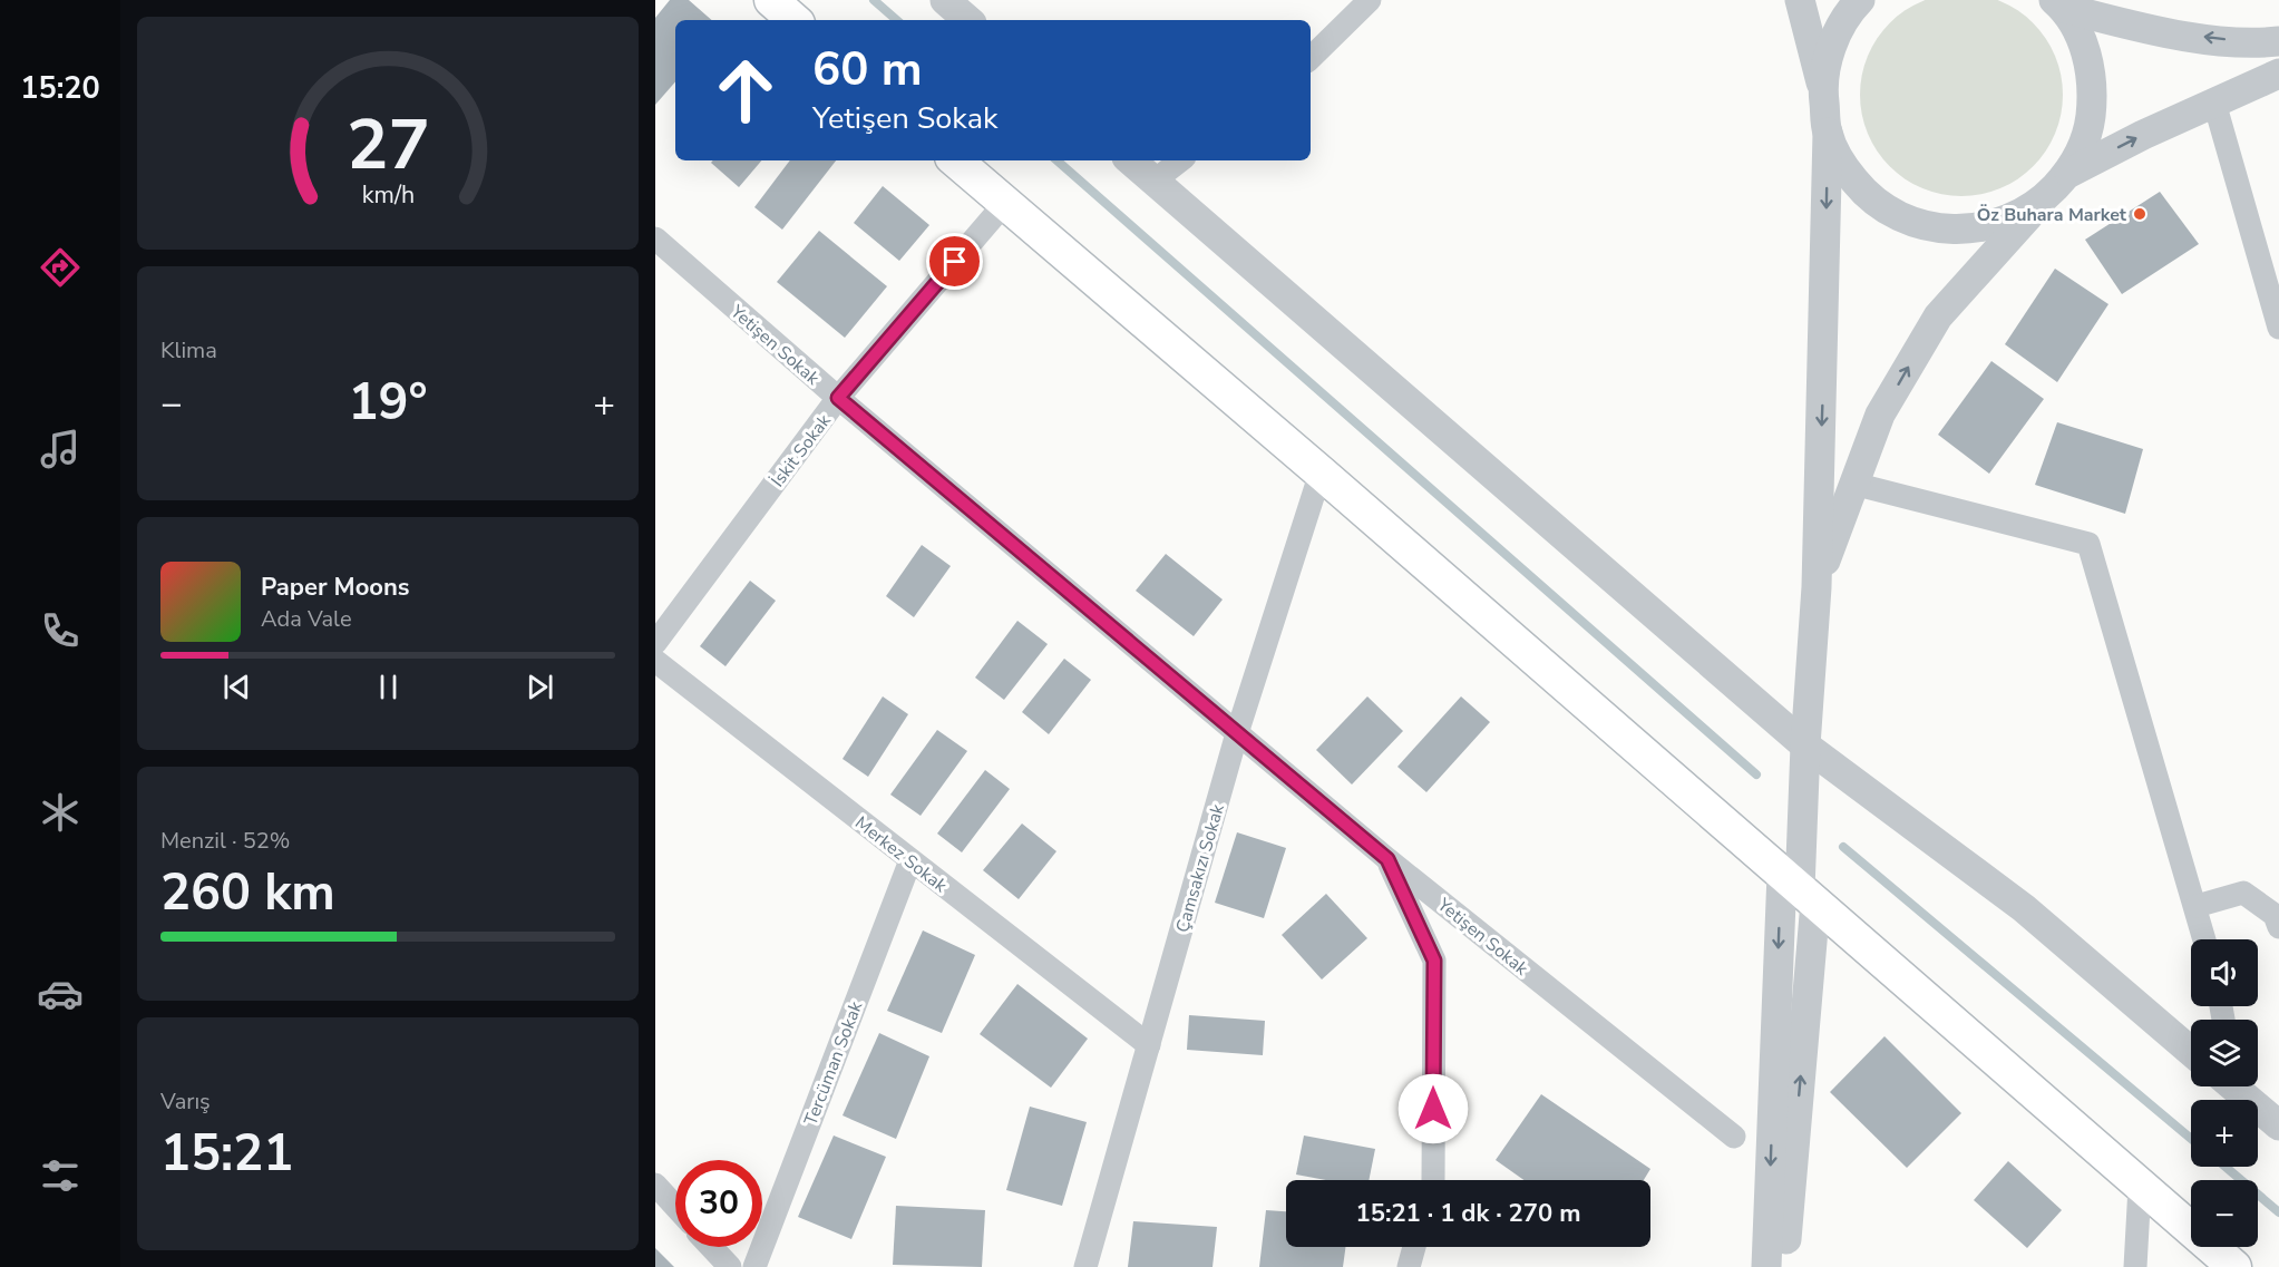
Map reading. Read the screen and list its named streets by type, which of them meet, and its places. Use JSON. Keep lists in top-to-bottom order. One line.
{"streets":{"street":["Yetişen Sokak","İskit Sokak","Merkez Sokak","Çamsakızı Sokak","Tercüman Sokak"]},"crossings":[["Yetişen Sokak","İskit Sokak"],["Yetişen Sokak","Çamsakızı Sokak"],["Merkez Sokak","Çamsakızı Sokak"],["Merkez Sokak","Tercüman Sokak"]],"places":["Öz Buhara Market"],"page":{"tabs":"15:20","turn":["60 m","Yetişen Sokak"],"tile":["Klima",["Menzil · 52%","260 km"],["Varış","15:21"]],"heat":["−","19°","+"],"song":["Paper Moons","Ada Vale"],"map_buttons":["+","−"],"limit":"30","trip":"15:21 · 1 dk · 270 m","gauge":["27","km/h"]}}
